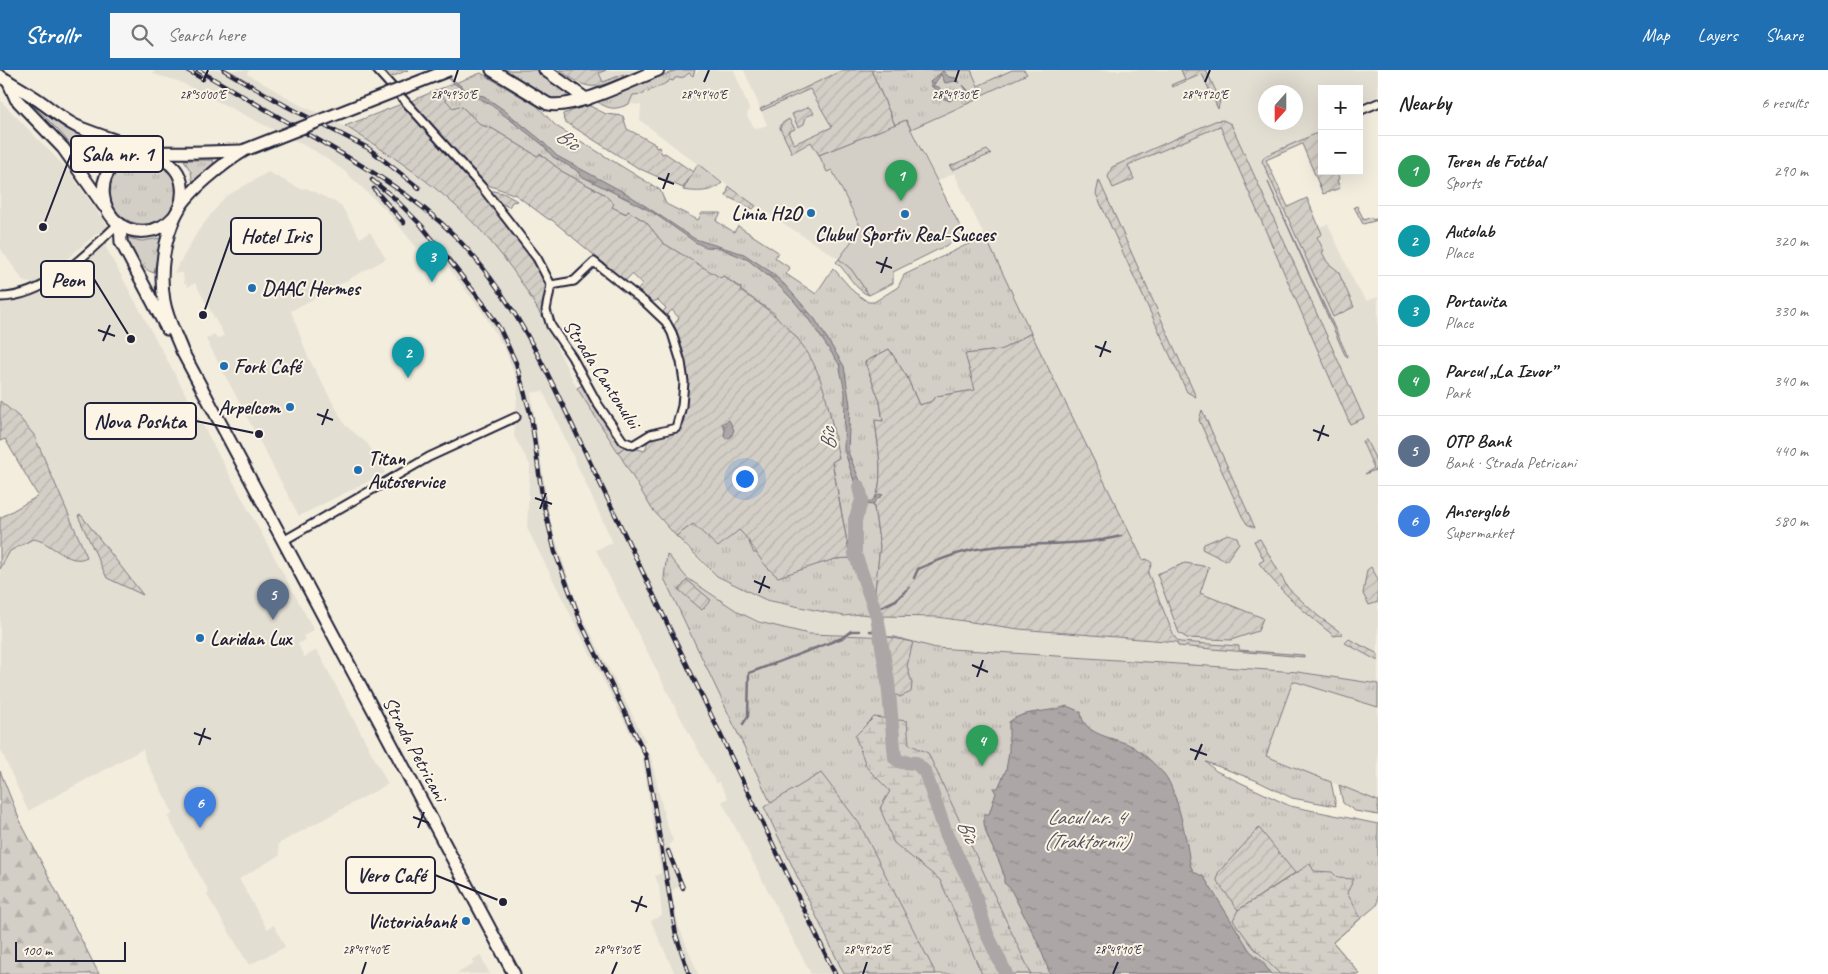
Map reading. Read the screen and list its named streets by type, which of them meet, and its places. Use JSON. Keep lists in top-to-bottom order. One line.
{"streets":{"main road":["Strada Petricani"],"street":["Strada Cantonului"]},"water":["Bîc","Lacul nr. 4 (Traktornîi)"],"places":["Linia H2O","Clubul Sportiv Real-Succes","Sala nr. 1","DAAC Hermes","Hotel Iris","Peon","Fork Café","Arpelcom","Nova Poshta","Titan Autoservice","Laridan Lux","Vero Café","Victoriabank"],"scale_bar":"100 m","north":"bottom","page":{"header":"Strollr","search":"Search here","nav":["Map","Layers","Share"],"heading":["Nearby","6 results"],"map_buttons":["+","−"],"list":[{"mark":"1","name":"Teren de Fotbal","note":"Sports","value":"290 m"},{"mark":"2","name":"Autolab","note":"Place","value":"320 m"},{"mark":"3","name":"Portavita","note":"Place","value":"330 m"},{"mark":"4","name":"Parcul „La Izvor”","note":"Park","value":"340 m"},{"mark":"5","name":"OTP Bank","note":"Bank · Strada Petricani","value":"440 m"},{"mark":"6","name":"Anserglob","note":"Supermarket","value":"580 m"}],"pins":["1","3","2","5","4","6"],"scale":"100 m"},"coordinates":["28°50'00\"E","28°49'50\"E","28°49'40\"E","28°49'30\"E","28°49'20\"E","28°49'10\"E"]}
